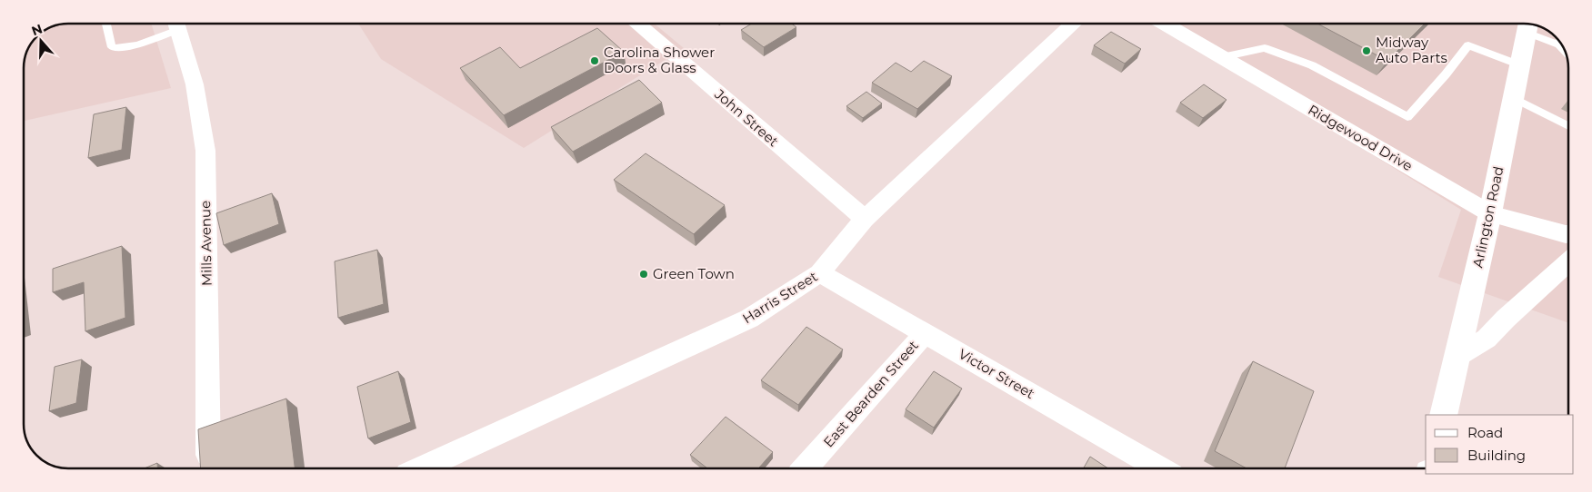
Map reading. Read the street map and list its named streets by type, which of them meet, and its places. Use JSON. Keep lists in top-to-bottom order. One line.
{"streets":{"main road":["Arlington Road"],"street":["John Street","Ridgewood Drive","Mills Avenue","Harris Street","Victor Street","East Bearden Street"]},"crossings":[["John Street","Harris Street"],["Ridgewood Drive","Arlington Road"],["Harris Street","Victor Street"],["Victor Street","East Bearden Street"]],"places":["Midway Auto Parts","Carolina Shower Doors & Glass","Green Town"],"legend":["Road","Building"],"north":"top"}
